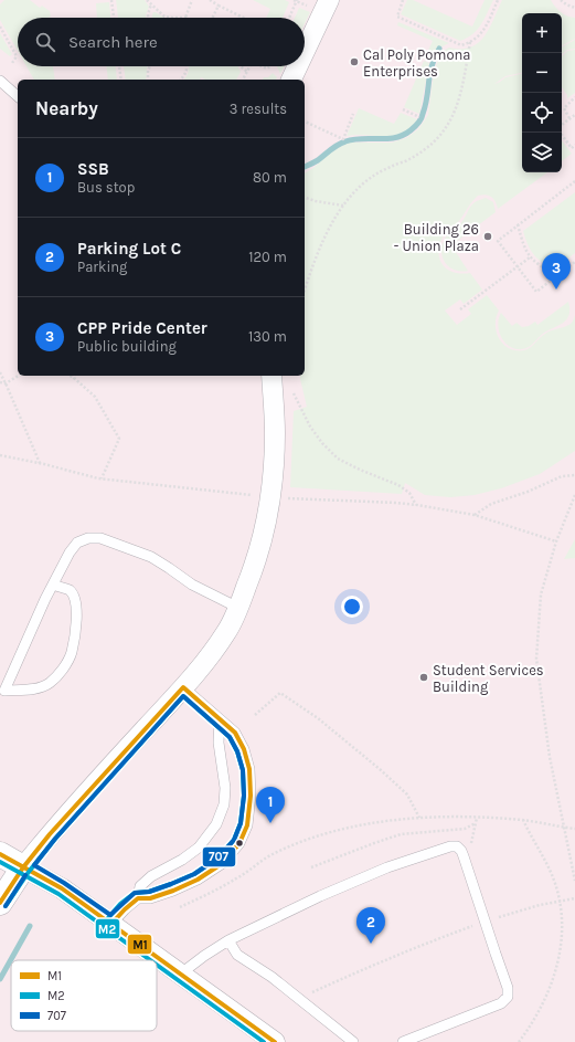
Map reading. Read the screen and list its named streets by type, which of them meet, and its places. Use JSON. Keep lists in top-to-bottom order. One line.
{"places":["Cal Poly Pomona Enterprises","Building 26 - Union Plaza","Student Services Building"],"lines":["transit line M1","transit line M2","transit line 707"],"legend":["M1","M2","707"],"page":{"map_buttons":["+","−"],"search":"Search here","heading":["Nearby","3 results"],"list":[{"mark":"1","name":"SSB","note":"Bus stop","value":"80 m"},{"mark":"2","name":"Parking Lot C","note":"Parking","value":"120 m"},{"mark":"3","name":"CPP Pride Center","note":"Public building","value":"130 m"}],"pins":["3","1","2"]}}
